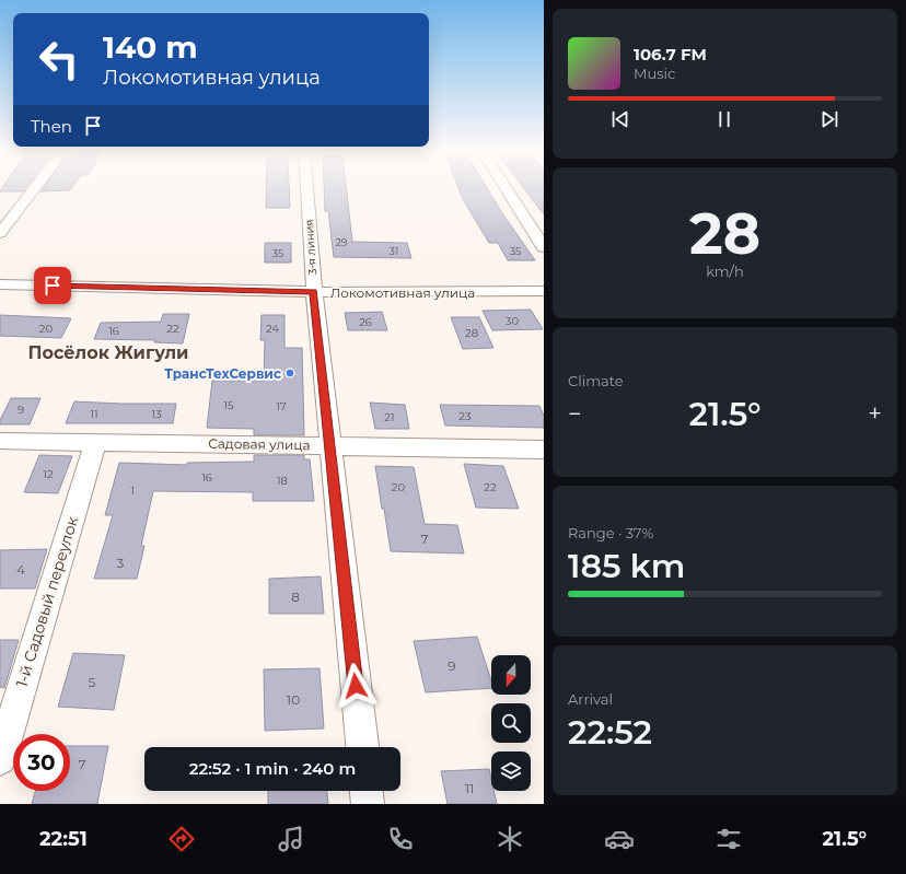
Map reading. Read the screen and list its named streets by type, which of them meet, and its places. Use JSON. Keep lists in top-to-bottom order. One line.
{"streets":{"street":["3-я линия","Локомотивная улица","Садовая улица","1-й Садовый переулок"]},"crossings":[["3-я линия","Локомотивная улица"],["3-я линия","Садовая улица"],["Садовая улица","1-й Садовый переулок"]],"districts":["Посёлок Жигули"],"places":["ТрансТехСервис"],"house_numbers":["29","31","35","35","30","26","20","22","24","16","28","15","17","9","11","13","23","21","12","16","18","20","22","1","7","3","4","8","9","5","10","7","11"],"north":"bottom","page":{"turn":["140 m","Локомотивная улица"],"song":["106.7 FM","Music"],"then":"Then","tile":[["28","km/h"],"Climate",["Range · 37%","185 km"],["Arrival","22:52"]],"heat":["−","21.5°","+"],"limit":"30","trip":"22:52 · 1 min · 240 m","tabs":["22:51","21.5°"]}}
